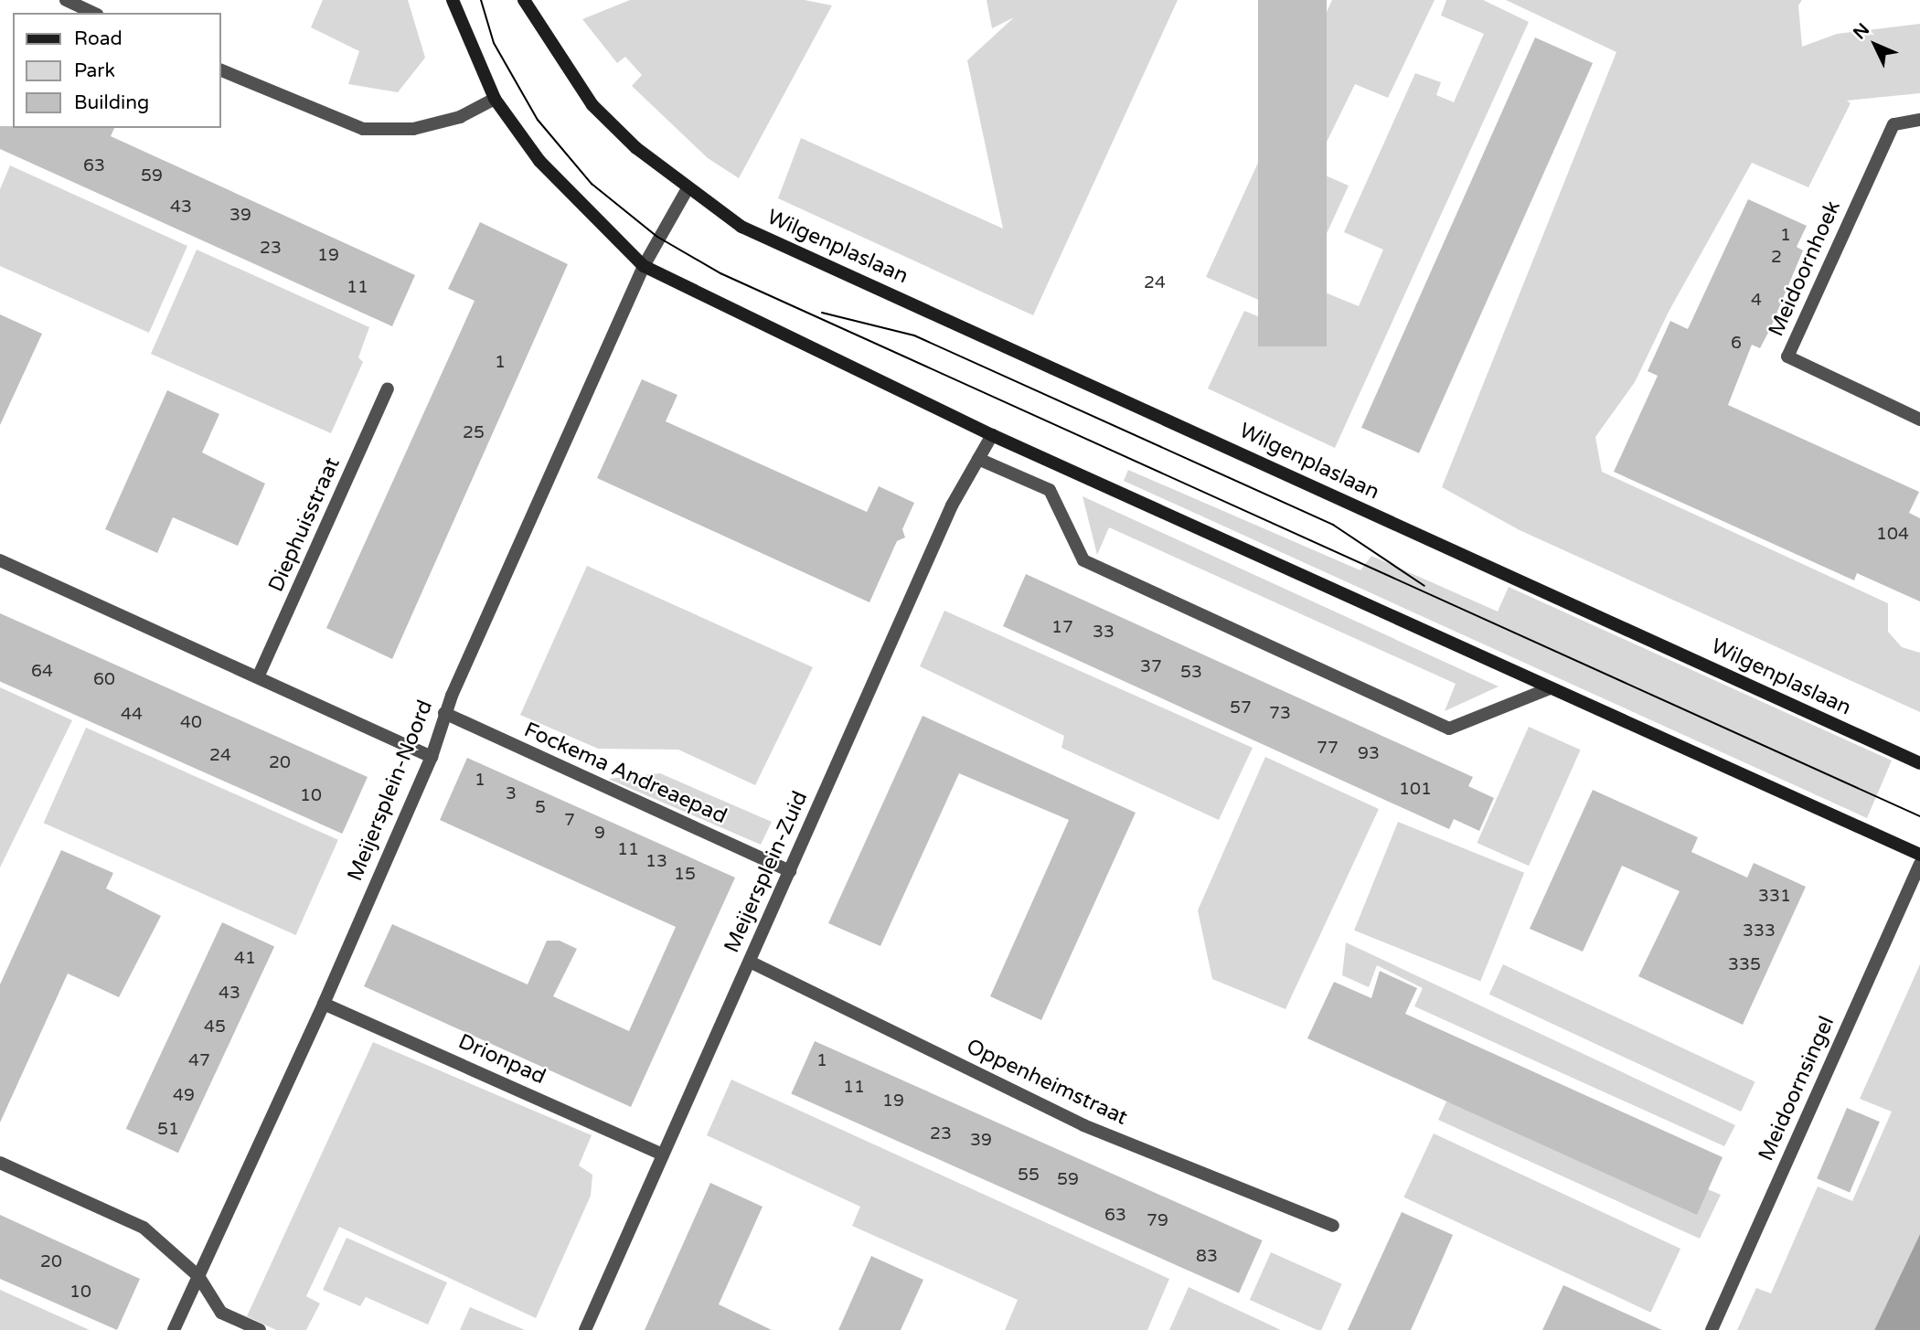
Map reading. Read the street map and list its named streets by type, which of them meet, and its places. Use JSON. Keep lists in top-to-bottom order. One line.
{"streets":{"street":["Wilgenplaslaan","Meidoornhoek","Diephuisstraat","Fockema Andreaepad","Meijersplein-Noord","Meijersplein-Zuid","Drionpad","Oppenheimstraat","Meidoornsingel"]},"crossings":[["Fockema Andreaepad","Meijersplein-Noord"],["Fockema Andreaepad","Meijersplein-Zuid"],["Meijersplein-Noord","Drionpad"],["Meijersplein-Zuid","Drionpad"],["Meijersplein-Zuid","Oppenheimstraat"]],"house_numbers":["63","59","43","39","1","23","19","2","24","11","4","6","1","25","104","17","33","37","64","53","60","57","73","44","40","77","93","24","20","1","101","3","10","5","7","9","11","13","15","331","333","41","335","43","45","47","1","11","49","19","51","23","39","55","59","63","79","83","20","10"],"legend":["Road","Park","Building"],"north":"top left"}
